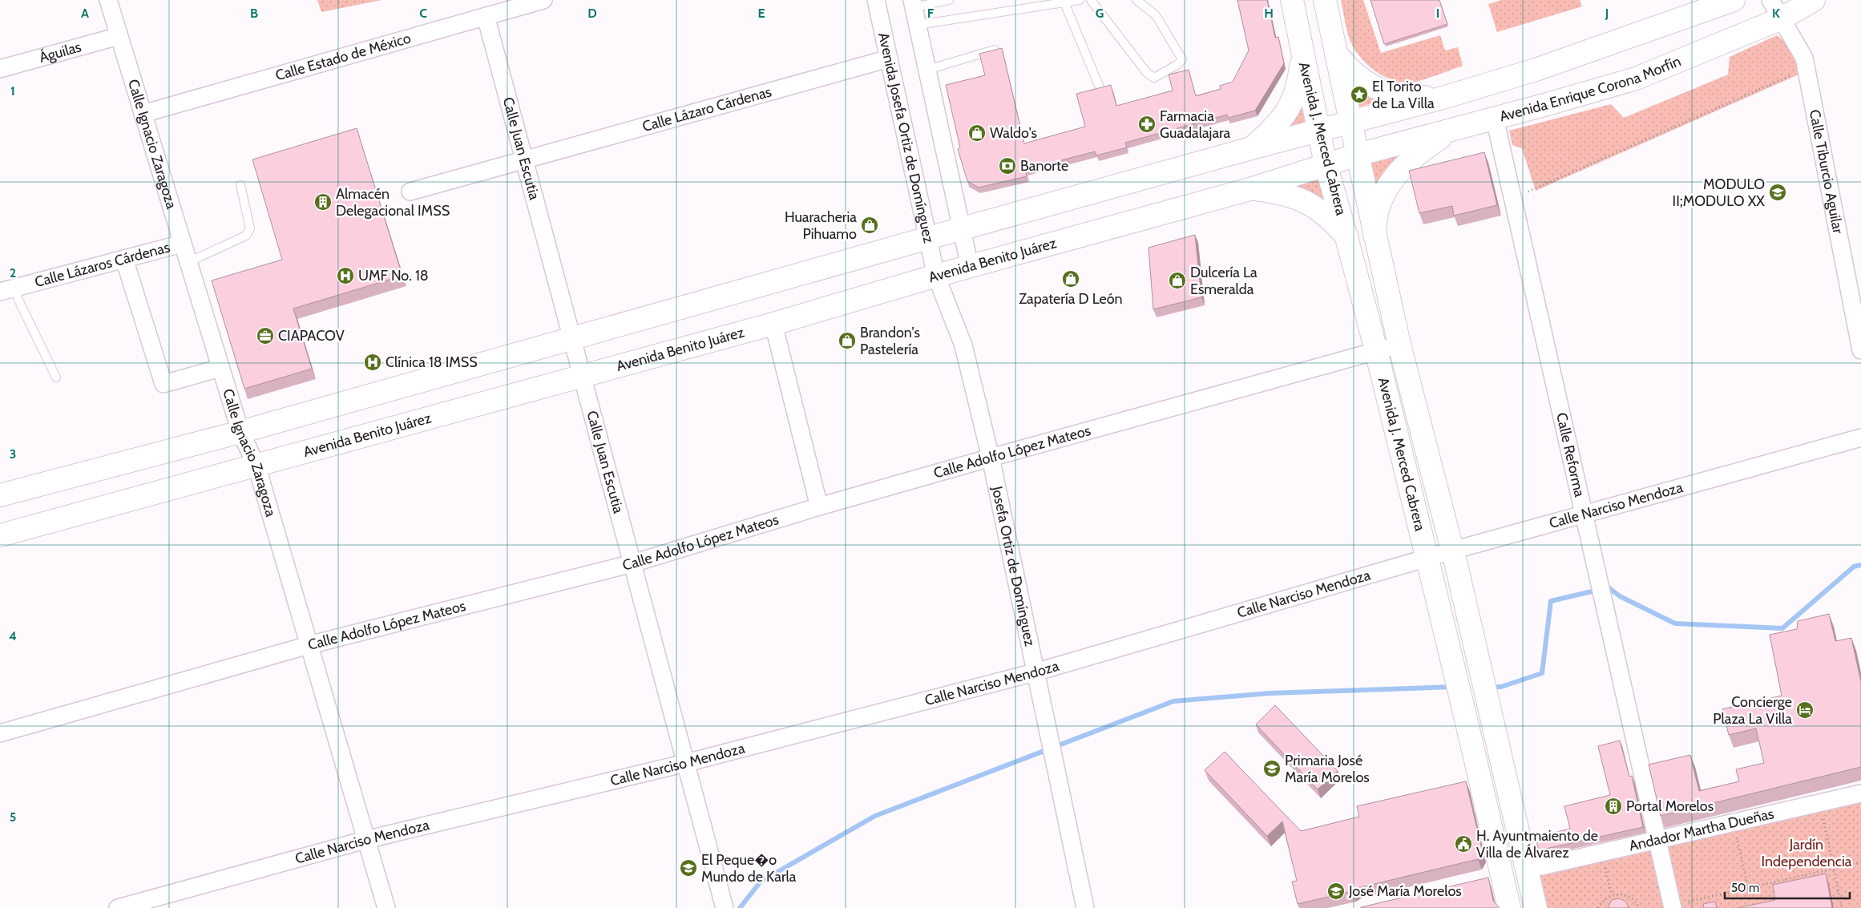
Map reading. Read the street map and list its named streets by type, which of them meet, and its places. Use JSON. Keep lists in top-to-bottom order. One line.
{"streets":{"main road":["Avenida Enrique Corona Morfín","Avenida J. Merced Cabrera","Avenida Benito Juárez"],"street":["Águilas","Calle Estado de México","Calle Lázaro Cárdenas","Avenida Josefa Ortiz de Domínguez","Calle Ignacio Zaragoza","Calle Juan Escutia","Calle Tiburcio Aguilar","Calle Lázaros Cárdenas","Calle Adolfo López Mateos","Calle Reforma","Calle Narciso Mendoza","Josefa Ortiz de Domínguez","Andador Martha Dueñas"]},"crossings":[["Águilas","Calle Ignacio Zaragoza"],["Calle Estado de México","Calle Ignacio Zaragoza"],["Calle Estado de México","Calle Juan Escutia"],["Avenida Enrique Corona Morfín","Avenida J. Merced Cabrera"],["Avenida Enrique Corona Morfín","Calle Tiburcio Aguilar"],["Avenida Enrique Corona Morfín","Avenida Benito Juárez"],["Avenida Enrique Corona Morfín","Calle Reforma"],["Calle Lázaro Cárdenas","Avenida Josefa Ortiz de Domínguez"],["Calle Lázaro Cárdenas","Calle Juan Escutia"],["Avenida Josefa Ortiz de Domínguez","Avenida Benito Juárez"],["Avenida Josefa Ortiz de Domínguez","Josefa Ortiz de Domínguez"],["Avenida J. Merced Cabrera","Avenida Benito Juárez"],["Avenida J. Merced Cabrera","Calle Adolfo López Mateos"],["Avenida J. Merced Cabrera","Calle Narciso Mendoza"],["Calle Ignacio Zaragoza","Avenida Benito Juárez"],["Calle Ignacio Zaragoza","Calle Lázaros Cárdenas"],["Calle Ignacio Zaragoza","Calle Adolfo López Mateos"],["Calle Ignacio Zaragoza","Calle Narciso Mendoza"],["Calle Juan Escutia","Avenida Benito Juárez"],["Calle Juan Escutia","Calle Adolfo López Mateos"],["Calle Juan Escutia","Calle Narciso Mendoza"],["Avenida Benito Juárez","Josefa Ortiz de Domínguez"],["Calle Adolfo López Mateos","Josefa Ortiz de Domínguez"],["Calle Reforma","Calle Narciso Mendoza"],["Calle Reforma","Andador Martha Dueñas"],["Calle Narciso Mendoza","Josefa Ortiz de Domínguez"]],"parks":["Jardín Independencia"],"places":{"place":["El Torito de La Villa"],"pharmacy":["Farmacia Guadalajara"],"shop":["Waldo's","Huaracheria Pihuamo","Zapatería D León","Dulcería La Esmeralda","Brandon's Pastelería"],"bank":["Banorte"],"school or university":["MODULO II;MODULO XX","Primaria José María Morelos","El Peque�o Mundo de Karla","José María Morelos"],"building":["Almacén Delegacional IMSS","Portal Morelos"],"hospital":["UMF No. 18","Clínica 18 IMSS"],"office":["CIAPACOV"],"hotel":["Concierge Plaza La Villa"],"public building":["H. Ayuntmaiento de Villa de Álvarez"]},"scale_bar":"50 m","grid":{"columns":["A","B","C","D","E","F","G","H","I","J","K"],"rows":["1","2","3","4","5"]}}
